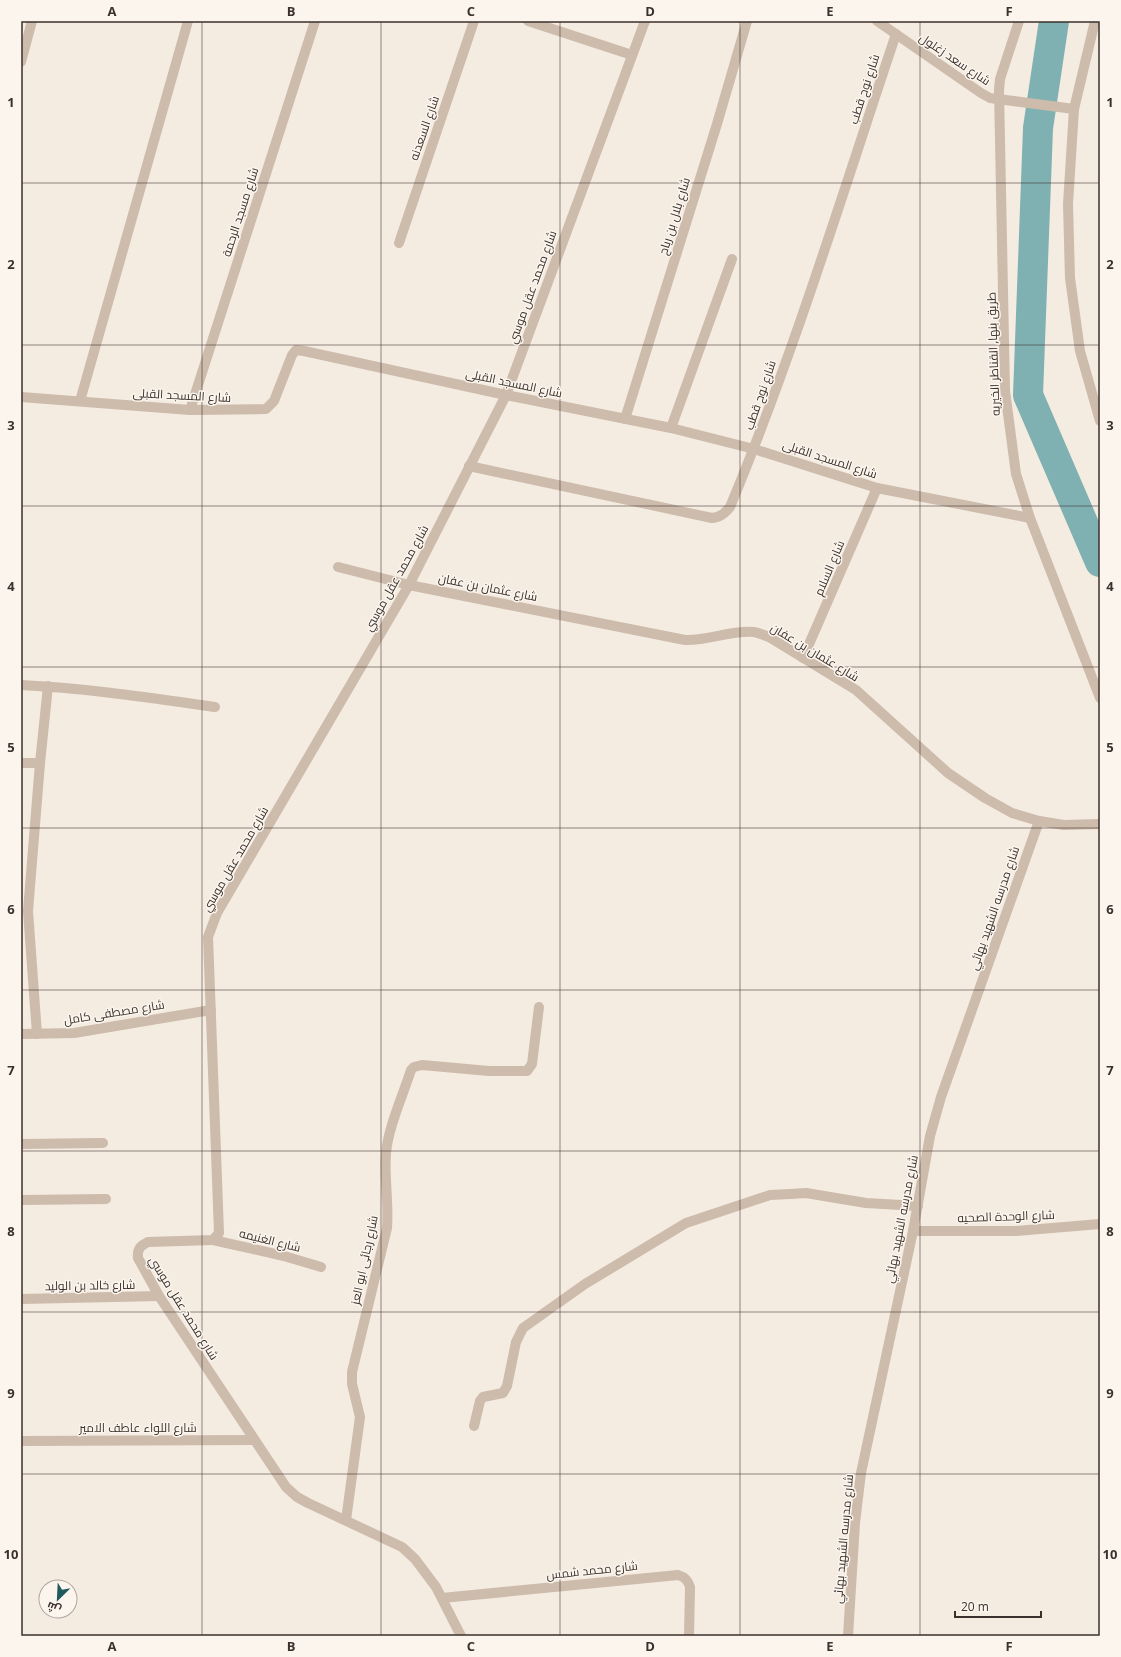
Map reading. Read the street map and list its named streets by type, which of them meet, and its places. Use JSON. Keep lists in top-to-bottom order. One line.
{"streets":{"street":["شارع سعد زغلول","شارع نوح قطب","شارع السعدنه","شارع مسجد الرحمة","شارع بلال بن رباح","شارع محمد عقل موسي","طريق بنها, القناطر الخيريه","شارع المسجد القبلى","شارع السلام","شارع عثمان بن عفان","شارع مدرسه الشهيد بهائي","شارع مصطفى كامل","شارع الوحدة الصحيه","شارع الغنيمه","شارع رجائى ابو العز","شارع خالد بن الوليد","شارع اللواء عاطف الامير","شارع محمد شمس"]},"crossings":[["شارع سعد زغلول","شارع نوح قطب"],["شارع سعد زغلول","طريق بنها, القناطر الخيريه"],["شارع نوح قطب","شارع محمد عقل موسي"],["شارع نوح قطب","شارع المسجد القبلى"],["شارع مسجد الرحمة","شارع المسجد القبلى"],["شارع بلال بن رباح","شارع المسجد القبلى"],["شارع محمد عقل موسي","شارع المسجد القبلى"],["شارع محمد عقل موسي","شارع عثمان بن عفان"],["شارع محمد عقل موسي","شارع مصطفى كامل"],["شارع محمد عقل موسي","شارع الغنيمه"],["شارع محمد عقل موسي","شارع رجائى ابو العز"],["شارع محمد عقل موسي","شارع خالد بن الوليد"],["شارع محمد عقل موسي","شارع اللواء عاطف الامير"],["شارع محمد عقل موسي","شارع محمد شمس"],["طريق بنها, القناطر الخيريه","شارع المسجد القبلى"],["شارع المسجد القبلى","شارع السلام"],["شارع السلام","شارع عثمان بن عفان"],["شارع عثمان بن عفان","شارع مدرسه الشهيد بهائي"],["شارع مدرسه الشهيد بهائي","شارع الوحدة الصحيه"]],"scale_bar":"20 m","north":"bottom left","grid":{"columns":["A","B","C","D","E","F"],"rows":["1","2","3","4","5","6","7","8","9","10"]}}
